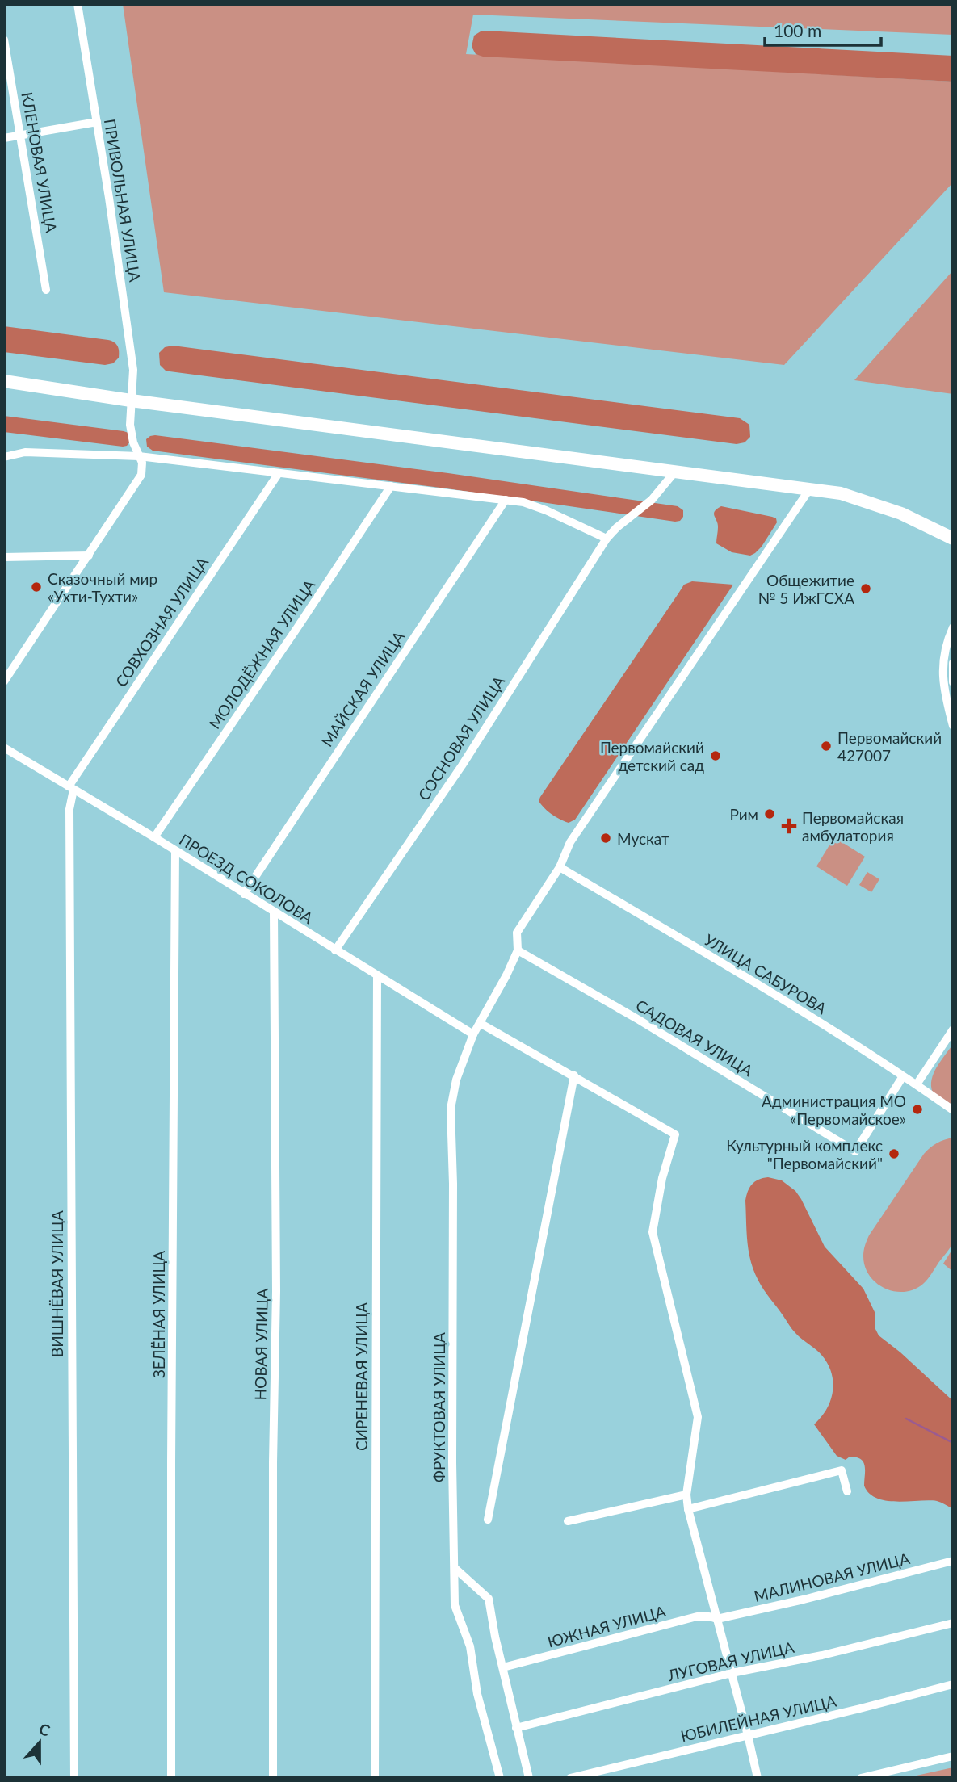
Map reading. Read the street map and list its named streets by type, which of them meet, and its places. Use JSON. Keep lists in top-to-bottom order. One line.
{"streets":{"street":["КЛЕНОВАЯ УЛИЦА","ПРИВОЛЬНАЯ УЛИЦА","СОВХОЗНАЯ УЛИЦА","МОЛОДЁЖНАЯ УЛИЦА","МАЙСКАЯ УЛИЦА","СОСНОВАЯ УЛИЦА","ПРОЕЗД СОКОЛОВА","УЛИЦА САБУРОВА","САДОВАЯ УЛИЦА","ВИШНЁВАЯ УЛИЦА","ЗЕЛЁНАЯ УЛИЦА","НОВАЯ УЛИЦА","СИРЕНЕВАЯ УЛИЦА","ФРУКТОВАЯ УЛИЦА","МАЛИНОВАЯ УЛИЦА","ЮЖНАЯ УЛИЦА","ЛУГОВАЯ УЛИЦА","ЮБИЛЕЙНАЯ УЛИЦА"]},"crossings":[["СОВХОЗНАЯ УЛИЦА","ПРОЕЗД СОКОЛОВА"],["СОВХОЗНАЯ УЛИЦА","ВИШНЁВАЯ УЛИЦА"],["МОЛОДЁЖНАЯ УЛИЦА","ПРОЕЗД СОКОЛОВА"],["МАЙСКАЯ УЛИЦА","ПРОЕЗД СОКОЛОВА"],["СОСНОВАЯ УЛИЦА","ПРОЕЗД СОКОЛОВА"],["ПРОЕЗД СОКОЛОВА","ВИШНЁВАЯ УЛИЦА"],["ПРОЕЗД СОКОЛОВА","ЗЕЛЁНАЯ УЛИЦА"],["ПРОЕЗД СОКОЛОВА","НОВАЯ УЛИЦА"],["ПРОЕЗД СОКОЛОВА","СИРЕНЕВАЯ УЛИЦА"],["ПРОЕЗД СОКОЛОВА","ФРУКТОВАЯ УЛИЦА"],["УЛИЦА САБУРОВА","САДОВАЯ УЛИЦА"],["УЛИЦА САБУРОВА","ФРУКТОВАЯ УЛИЦА"],["САДОВАЯ УЛИЦА","ФРУКТОВАЯ УЛИЦА"],["МАЛИНОВАЯ УЛИЦА","ЮЖНАЯ УЛИЦА"]],"places":{"other":["Сказочный мир «Ухти-Тухти»","Общежитие № 5 ИжГСХА","Первомайский 427007","Первомайский детский сад","Рим","Мускат","Администрация МО «Первомайское»","Культурный комплекс \"Первомайский\""],"health":["Первомайская амбулатория"]},"scale_bar":"100 m","north":"top"}
